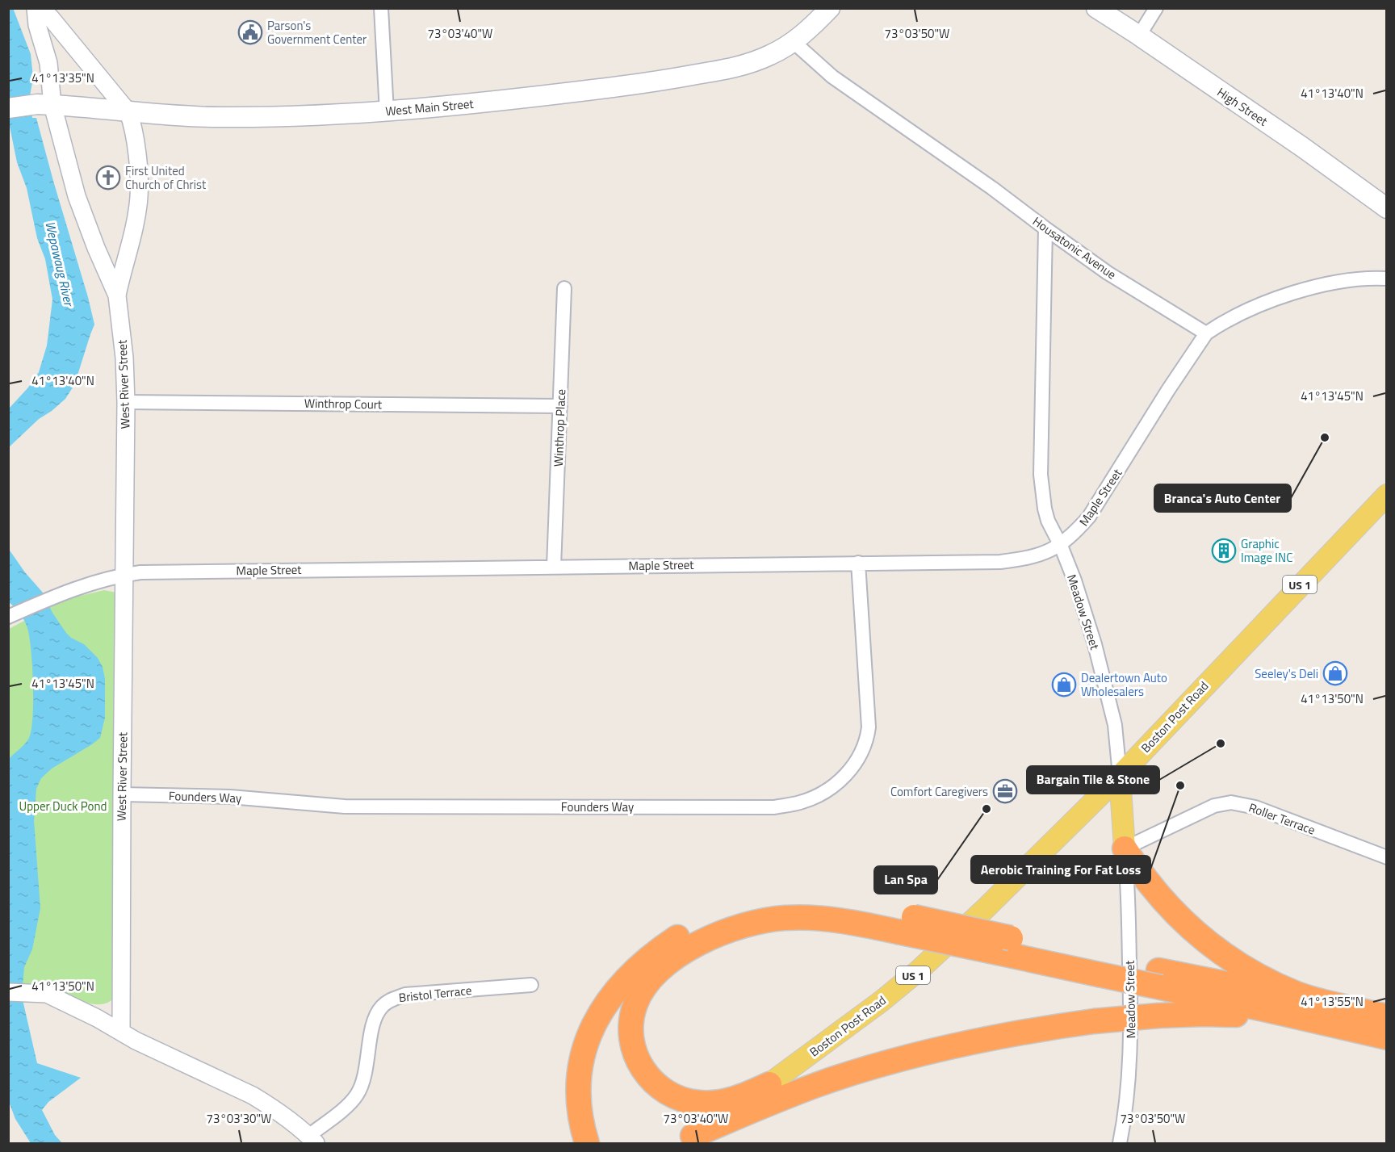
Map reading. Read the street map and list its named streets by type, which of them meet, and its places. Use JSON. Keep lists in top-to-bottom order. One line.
{"streets":{"main road":["High Street","West Main Street","US 1","Meadow Street","Boston Post Road"],"street":["Housatonic Avenue","West River Street","Winthrop Court","Winthrop Place","Maple Street","Founders Way","Roller Terrace","Bristol Terrace"]},"crossings":[["West Main Street","Housatonic Avenue"],["West Main Street","West River Street"],["Housatonic Avenue","Maple Street"],["Housatonic Avenue","Meadow Street"],["West River Street","Winthrop Court"],["West River Street","Maple Street"],["West River Street","Founders Way"],["Winthrop Court","Winthrop Place"],["Winthrop Place","Maple Street"],["Maple Street","Meadow Street"],["Maple Street","Founders Way"],["Meadow Street","Boston Post Road"],["Meadow Street","Roller Terrace"]],"water":["Wepawaug River"],"parks":["Upper Duck Pond"],"places":{"public building":["Parson's Government Center"],"church":["First United Church of Christ"],"other":["Branca's Auto Center","Bargain Tile & Stone","Aerobic Training For Fat Loss","Lan Spa"],"building":["Graphic Image INC"],"shop":["Seeley's Deli","Dealertown Auto Wholesalers"],"office":["Comfort Caregivers"]},"coordinates":["73°03'40\"W","73°03'50\"W","41°13'35\"N","41°13'40\"N","41°13'45\"N","41°13'50\"N","41°13'55\"N","73°03'30\"W"]}
